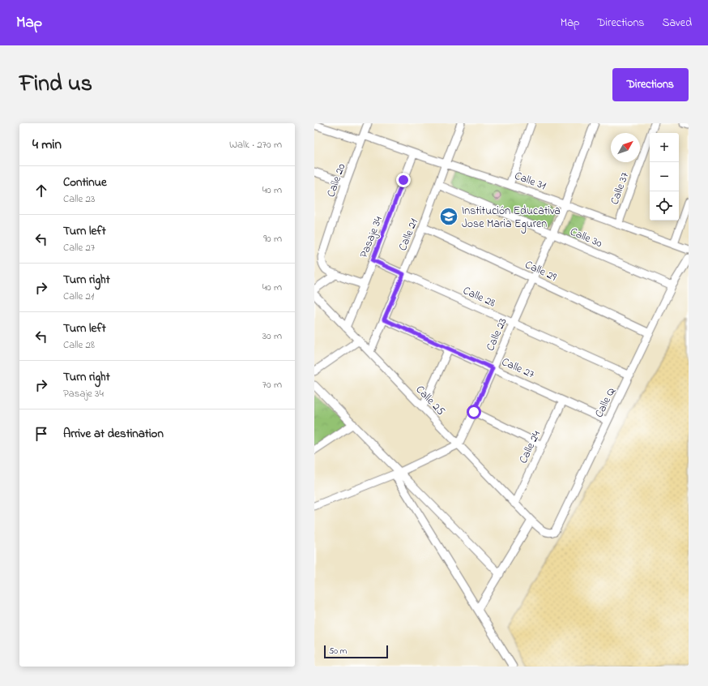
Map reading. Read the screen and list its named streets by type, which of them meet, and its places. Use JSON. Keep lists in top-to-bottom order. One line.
{"streets":{"street":["Calle 20","Calle 31","Calle 37","Calle 21","Pasaje 34","Calle 30","Calle 29","Calle 28","Calle 23","Calle 27","Calle 25","Calle Q","Calle 24"]},"crossings":[["Calle 20","Calle 31"],["Calle 31","Calle 37"],["Calle 31","Calle 21"],["Calle 31","Pasaje 34"],["Calle 31","Calle 23"],["Calle 21","Calle 30"],["Calle 21","Calle 29"],["Calle 21","Calle 28"],["Calle 21","Calle 27"],["Calle 21","Calle 25"],["Pasaje 34","Calle 28"],["Pasaje 34","Calle 25"],["Calle 30","Calle 23"],["Calle 30","Calle Q"],["Calle 29","Calle 23"],["Calle 29","Calle Q"],["Calle 28","Calle 23"],["Calle 28","Calle Q"],["Calle 23","Calle 27"],["Calle 23","Calle 25"],["Calle 27","Calle Q"],["Calle 27","Calle 24"],["Calle 25","Calle Q"],["Calle 25","Calle 24"]],"places":{"school or university":["Institución Educativa Jose Maria Eguren"]},"scale_bar":"50 m","north":"top right","page":{"header":"Map","nav":["Map","Directions","Saved"],"title":"Find us","buttons":"Directions","heading":["4 min","Walk · 270 m"],"map_buttons":["+","−"],"list":[["Continue","Calle 23","40 m"],["Turn left","Calle 27","90 m"],["Turn right","Calle 21","40 m"],["Turn left","Calle 28","30 m"],["Turn right","Pasaje 34","70 m"],"Arrive at destination"],"scale":"50 m"}}
